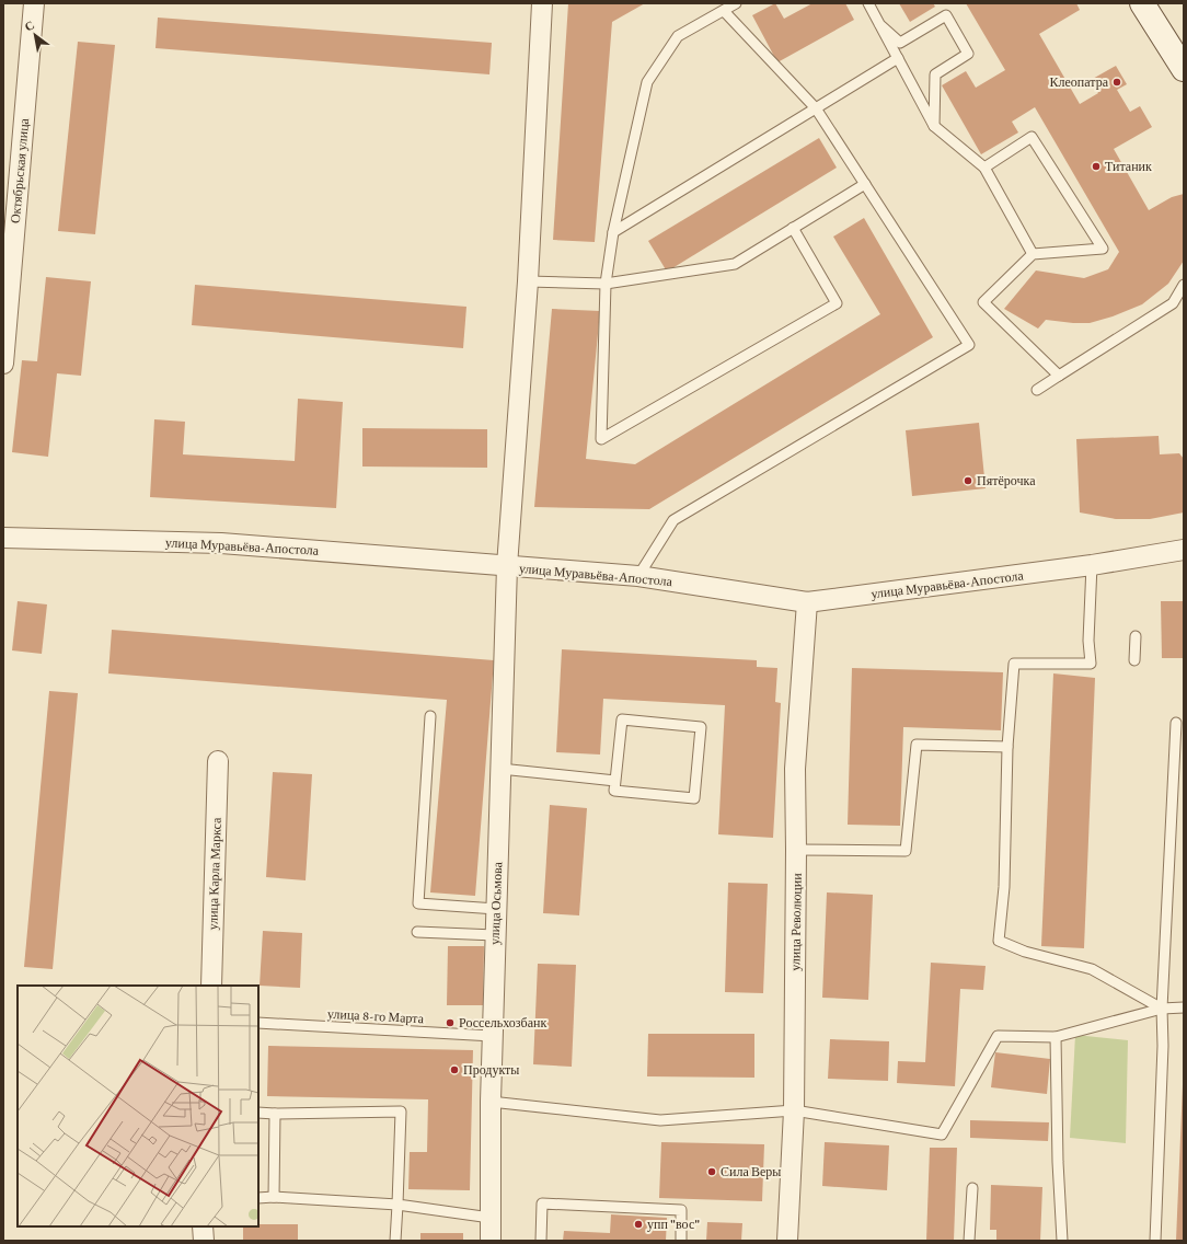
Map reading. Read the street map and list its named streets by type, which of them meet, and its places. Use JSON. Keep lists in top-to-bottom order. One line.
{"streets":{"street":["Октябрьская улица","улица Муравьёва-Апостола","улица Карла Маркса","улица Осьмова","улица Революции"],"lane":["улица 8-го Марта"]},"crossings":[["улица Муравьёва-Апостола","улица Осьмова"],["улица Муравьёва-Апостола","улица Революции"],["улица Осьмова","улица 8-го Марта"]],"places":["Клеопатра","Титаник","Пятёрочка","Россельхозбанк","Продукты","Сила Веры","упп \"вос\""],"north":"top left"}
